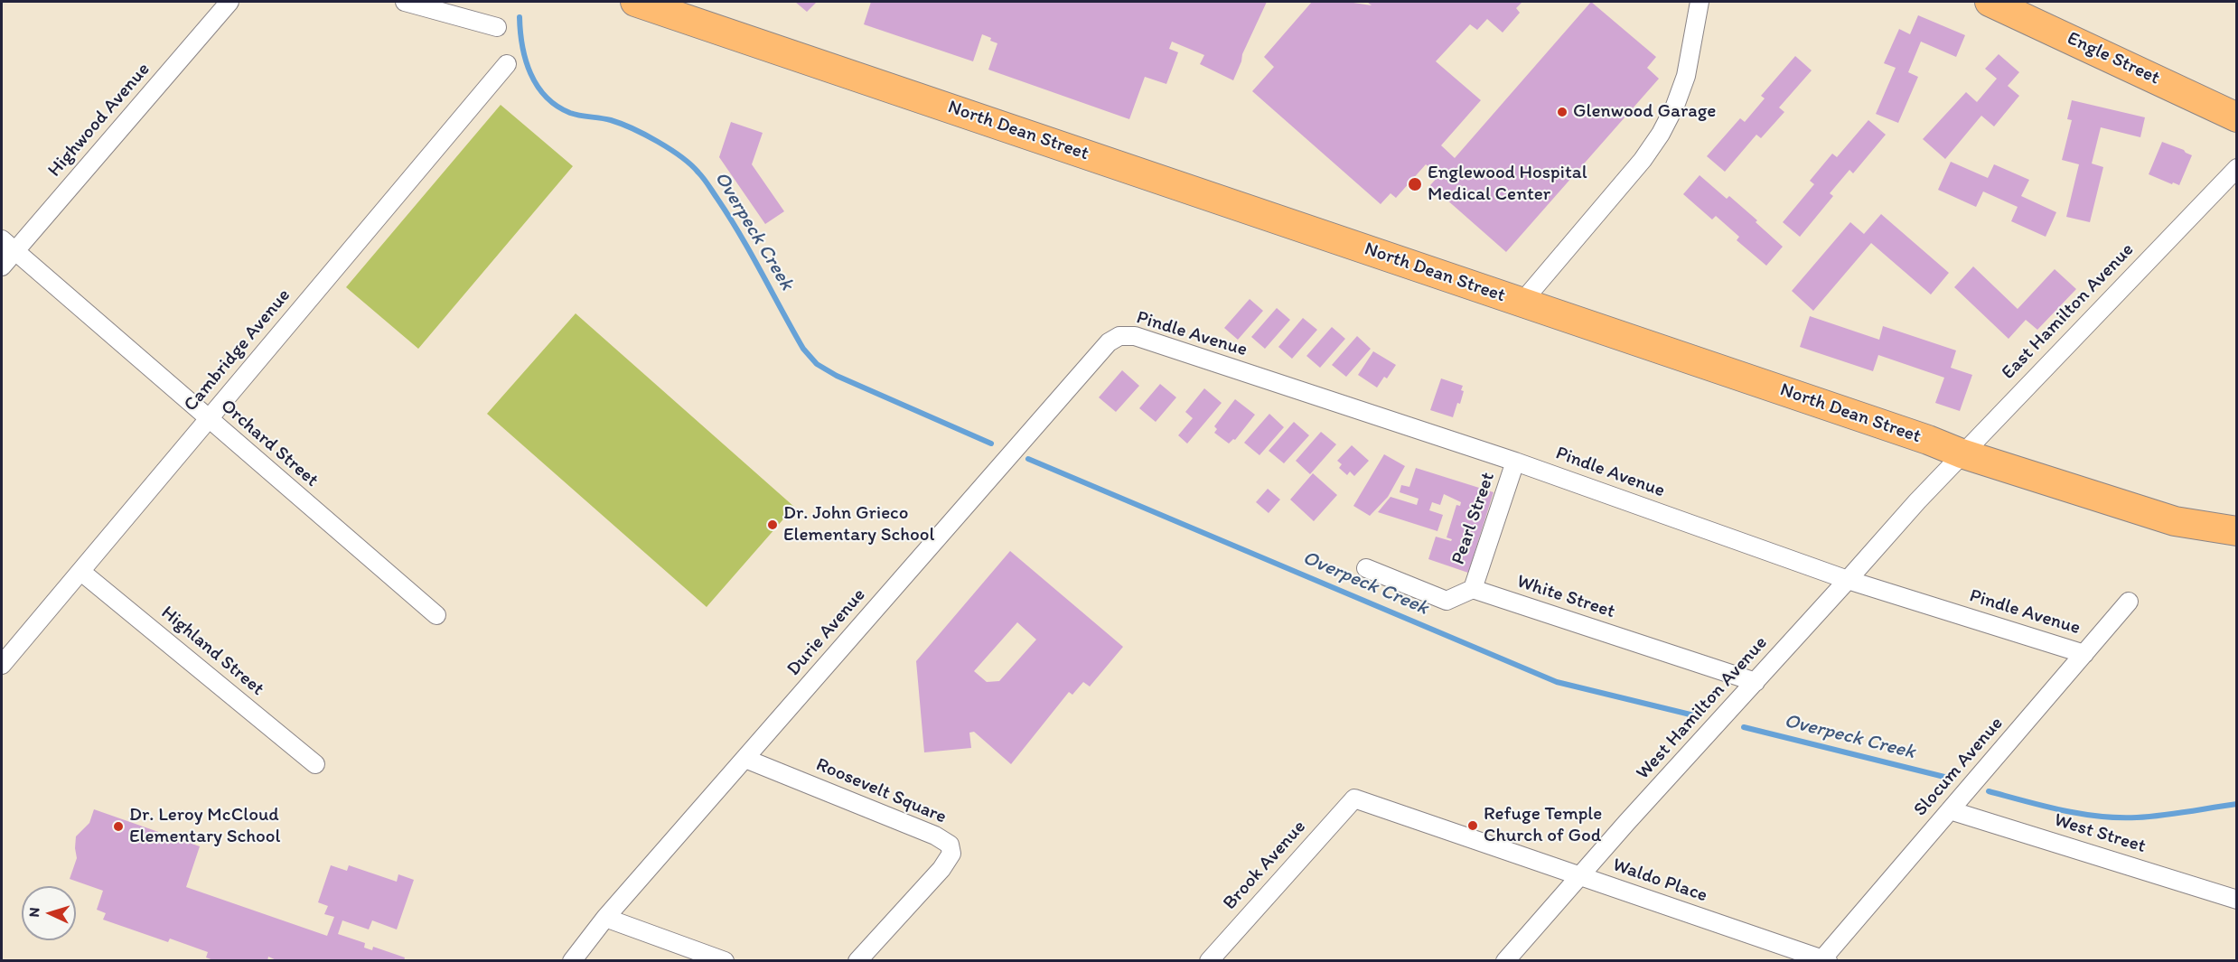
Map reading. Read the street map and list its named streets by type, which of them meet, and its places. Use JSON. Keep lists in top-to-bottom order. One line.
{"streets":{"main road":["Engle Street","North Dean Street"],"street":["Highwood Avenue","East Hamilton Avenue","Pindle Avenue","Cambridge Avenue","Orchard Street","Pearl Street","White Street","Durie Avenue","Highland Street","West Hamilton Avenue","Slocum Avenue","Roosevelt Square","West Street","Brook Avenue","Waldo Place"]},"crossings":[["Highwood Avenue","Orchard Street"],["North Dean Street","East Hamilton Avenue"],["East Hamilton Avenue","West Hamilton Avenue"],["Pindle Avenue","Pearl Street"],["Pindle Avenue","Durie Avenue"],["Pindle Avenue","West Hamilton Avenue"],["Pindle Avenue","Slocum Avenue"],["Cambridge Avenue","Orchard Street"],["Cambridge Avenue","Highland Street"],["Pearl Street","White Street"],["White Street","West Hamilton Avenue"],["Durie Avenue","Roosevelt Square"],["West Hamilton Avenue","Waldo Place"],["Slocum Avenue","West Street"],["Slocum Avenue","Waldo Place"],["Brook Avenue","Waldo Place"]],"water":["Overpeck Creek"],"places":["Glenwood Garage","Englewood Hospital Medical Center","Dr. John Grieco Elementary School","Refuge Temple Church of God","Dr. Leroy McCloud Elementary School"],"north":"left"}
